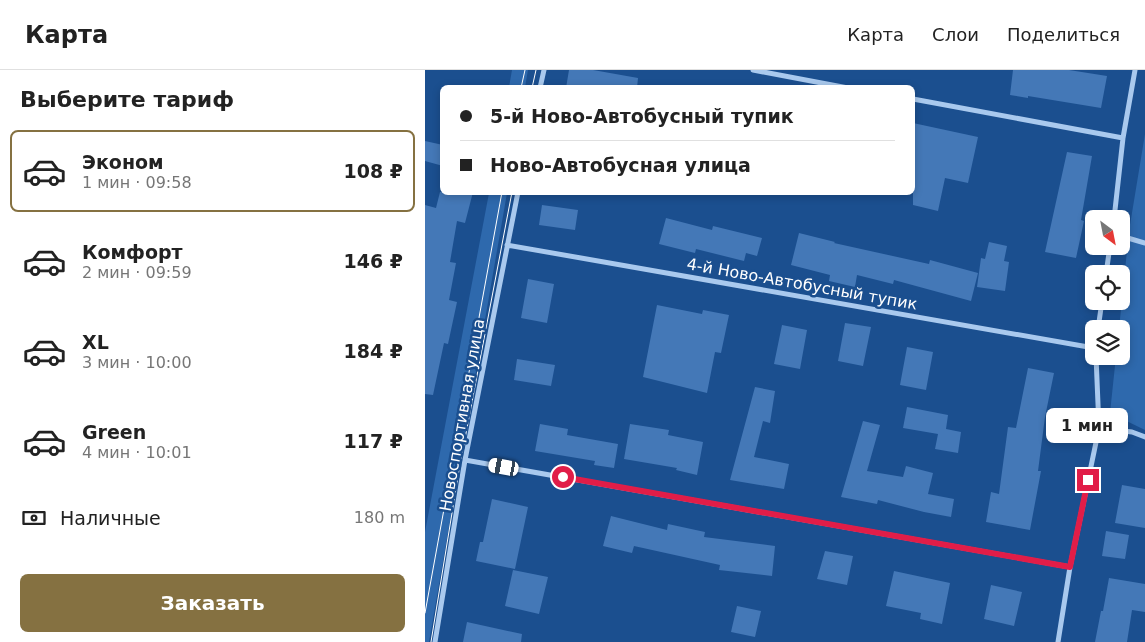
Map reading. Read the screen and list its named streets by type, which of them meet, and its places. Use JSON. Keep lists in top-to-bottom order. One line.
{"streets":{"street":["4-й Ново-Автобусный тупик","Новоспортивная улица"]},"crossings":[["4-й Ново-Автобусный тупик","Новоспортивная улица"]],"north":"bottom right","page":{"header":"Карта","nav":["Карта","Слои","Поделиться"],"heading":"Выберите тариф","banner":["5-й Ново-Автобусный тупик","Ново-Автобусная улица"],"list":[{"name":"Эконом","note":"1 мин · 09:58","value":"108 ₽"},{"name":"Комфорт","note":"2 мин · 09:59","value":"146 ₽"},{"name":"XL","note":"3 мин · 10:00","value":"184 ₽"},{"name":"Green","note":"4 мин · 10:01","value":"117 ₽"}],"bubble":"1 мин","pay":["Наличные","180 m"],"buttons":"Заказать"}}
